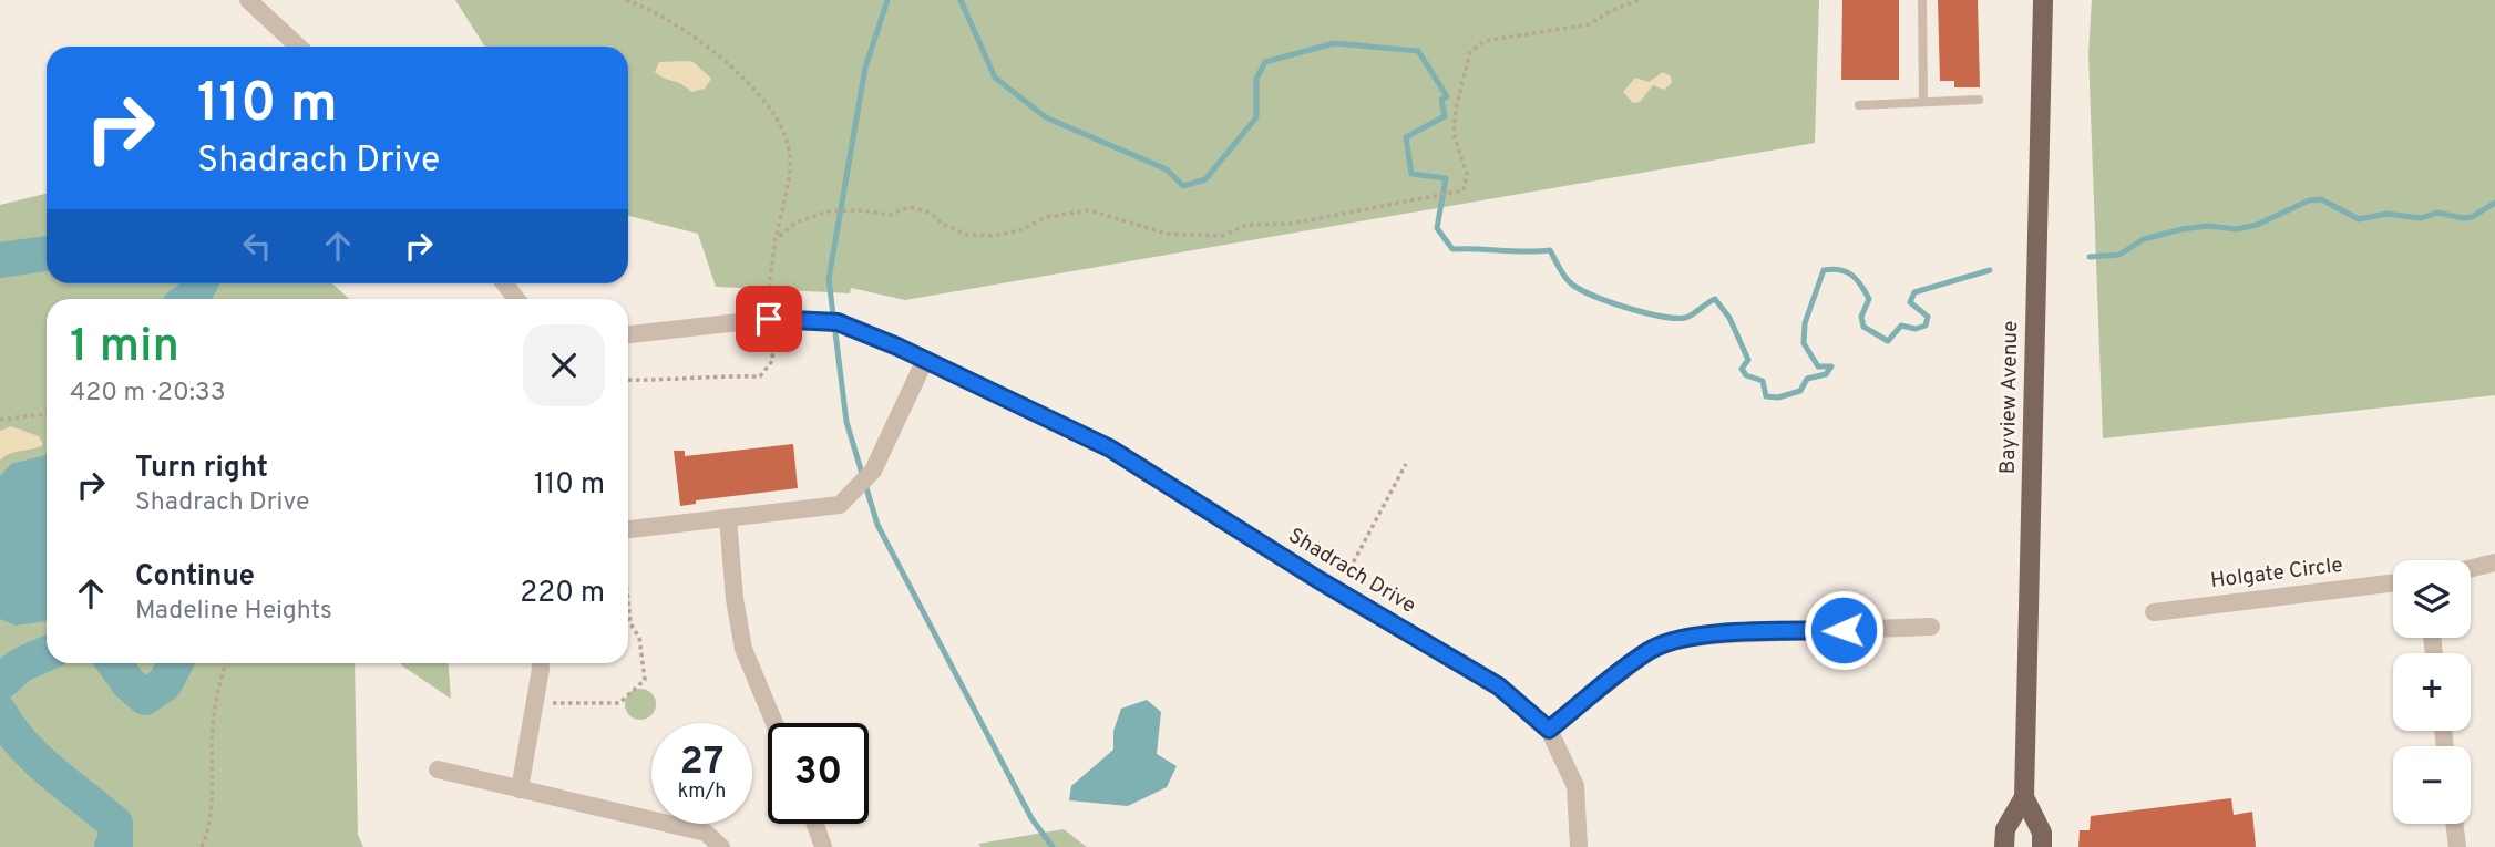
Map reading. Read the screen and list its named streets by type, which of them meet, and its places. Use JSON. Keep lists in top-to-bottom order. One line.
{"streets":{"main road":["Bayview Avenue"],"street":["Shadrach Drive","Holgate Circle"]},"page":{"turn":["110 m","Shadrach Drive"],"heading":["1 min","420 m · 20:33"],"list":[{"name":"Turn right","note":"Shadrach Drive","value":"110 m"},{"name":"Continue","note":"Madeline Heights","value":"220 m"}],"map_buttons":["+","−"],"speed":"27 km/h","limit":"30"}}
